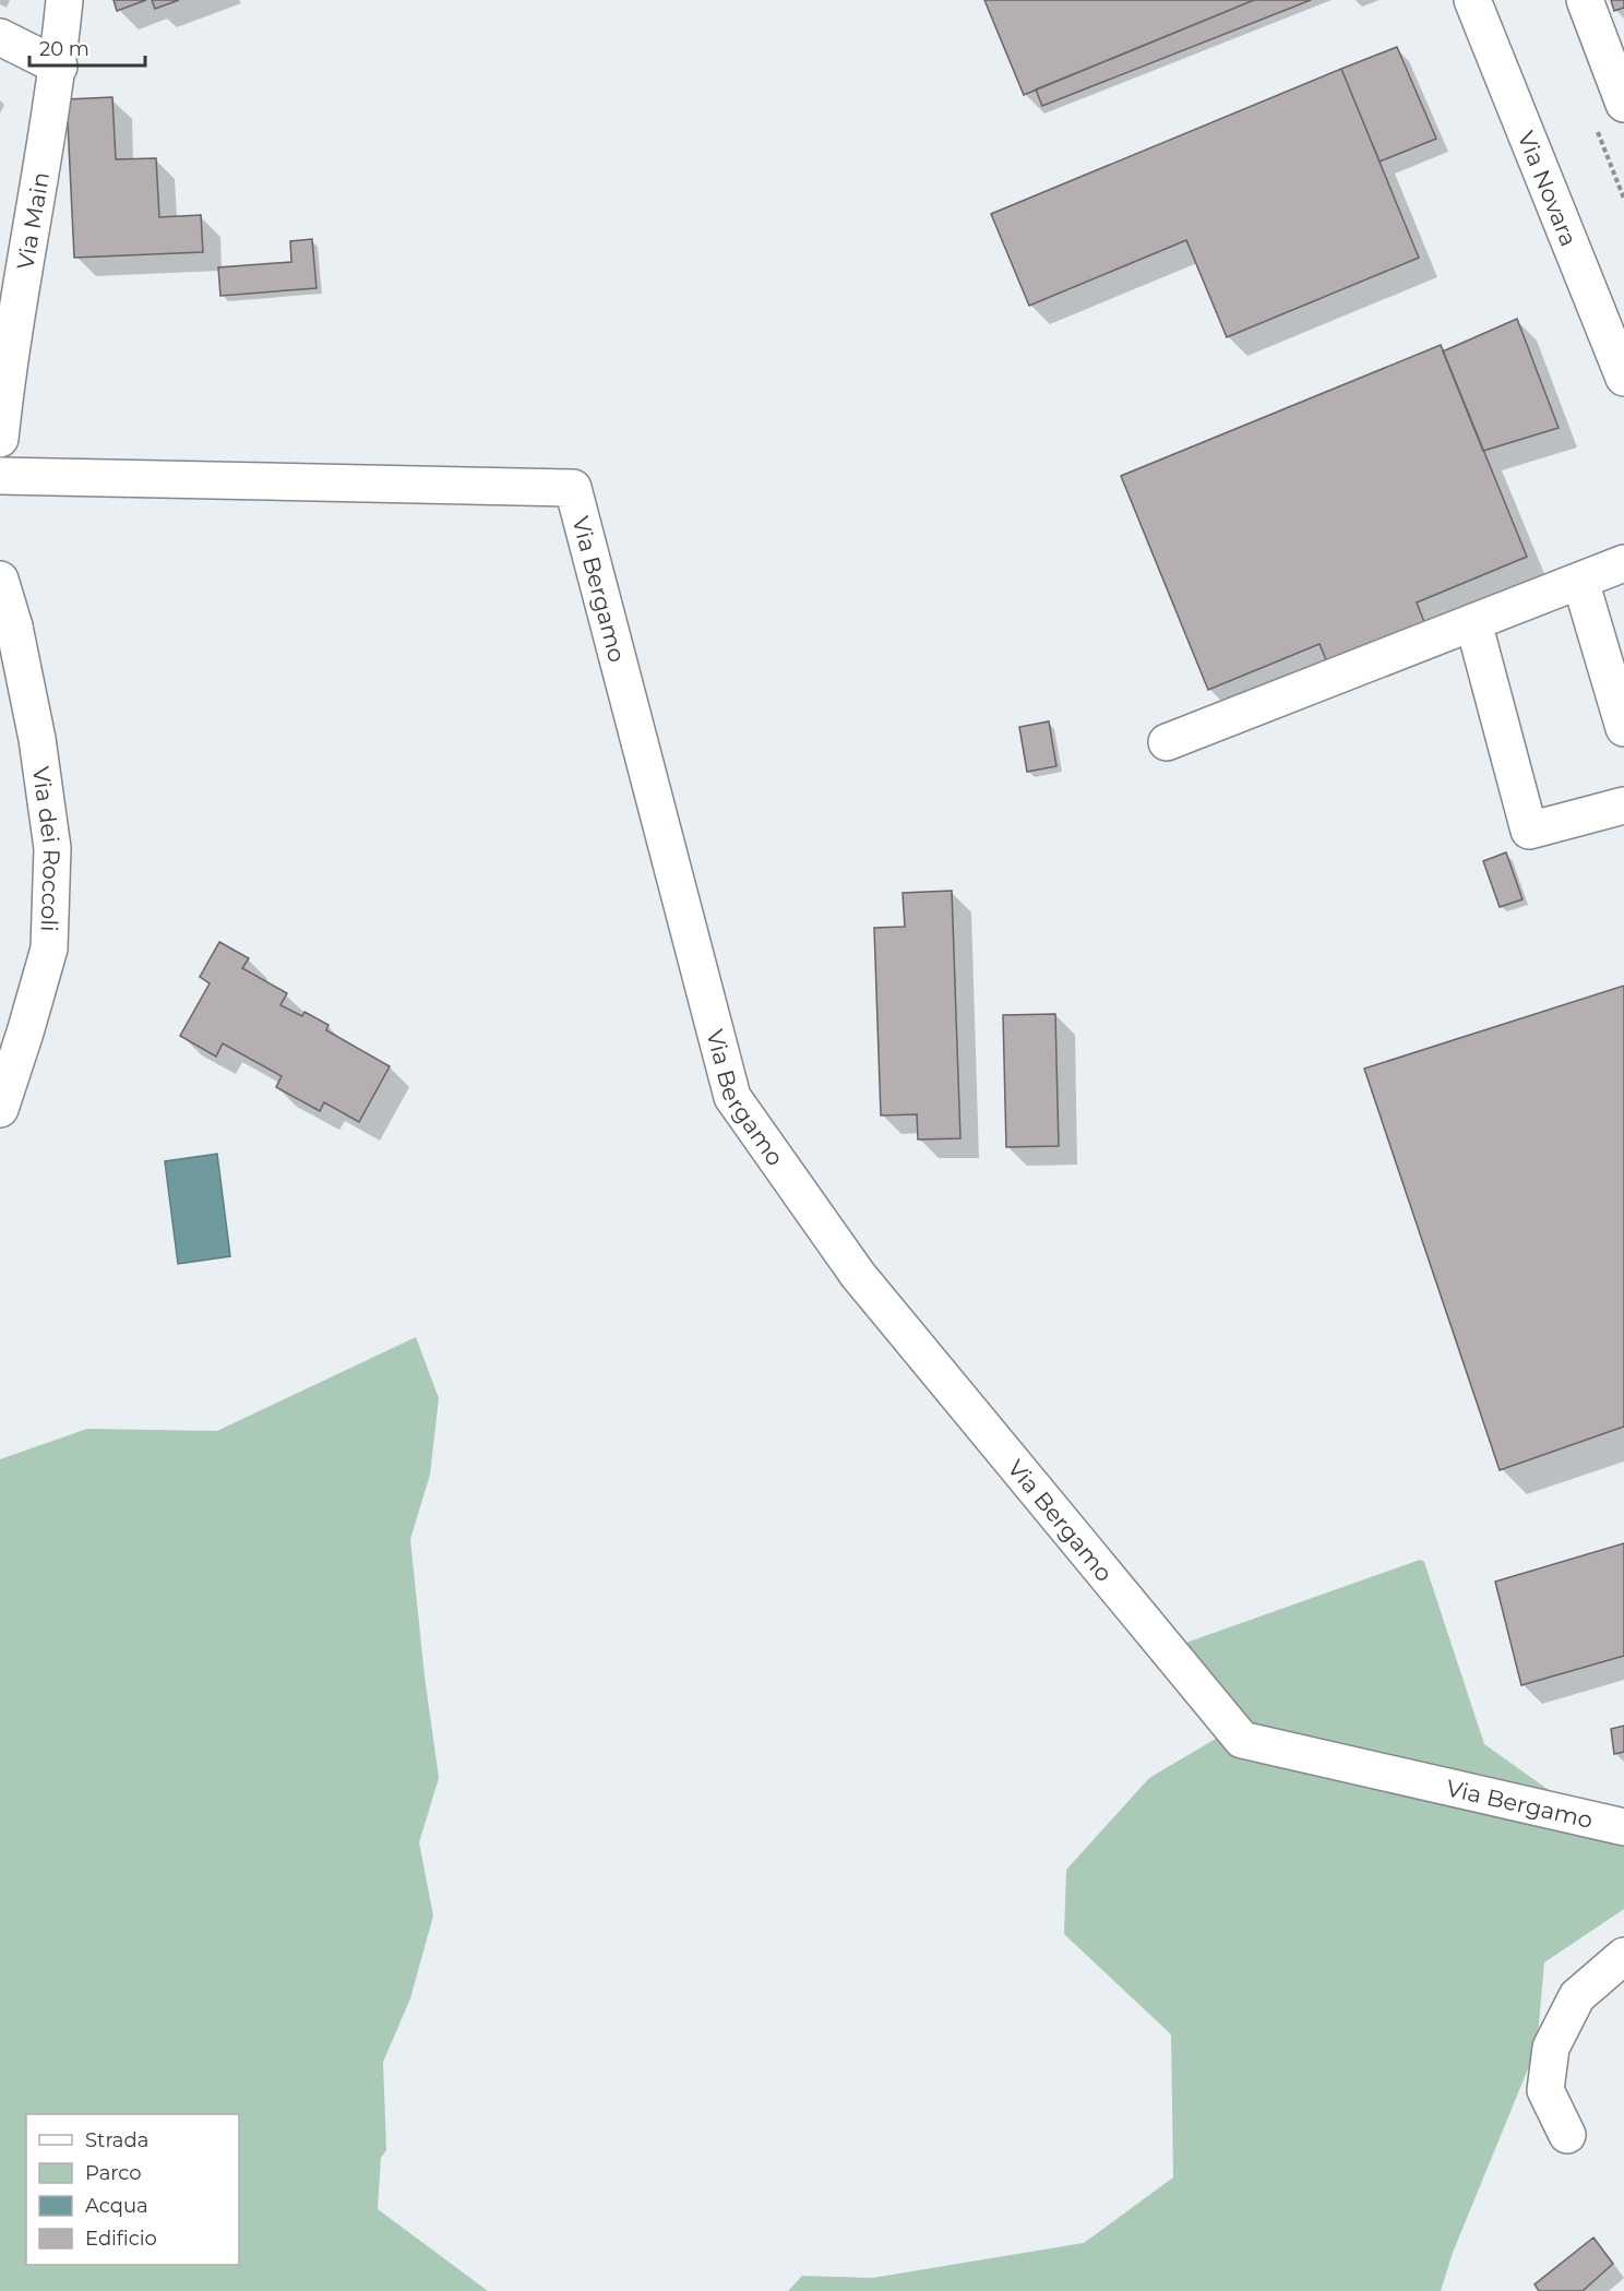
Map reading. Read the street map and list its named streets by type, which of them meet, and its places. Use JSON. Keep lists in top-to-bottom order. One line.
{"streets":{"street":["Via Novara","Via Main","Via Bergamo","Via dei Roccoli"]},"legend":["Strada","Parco","Acqua","Edificio"],"scale_bar":"20 m"}
